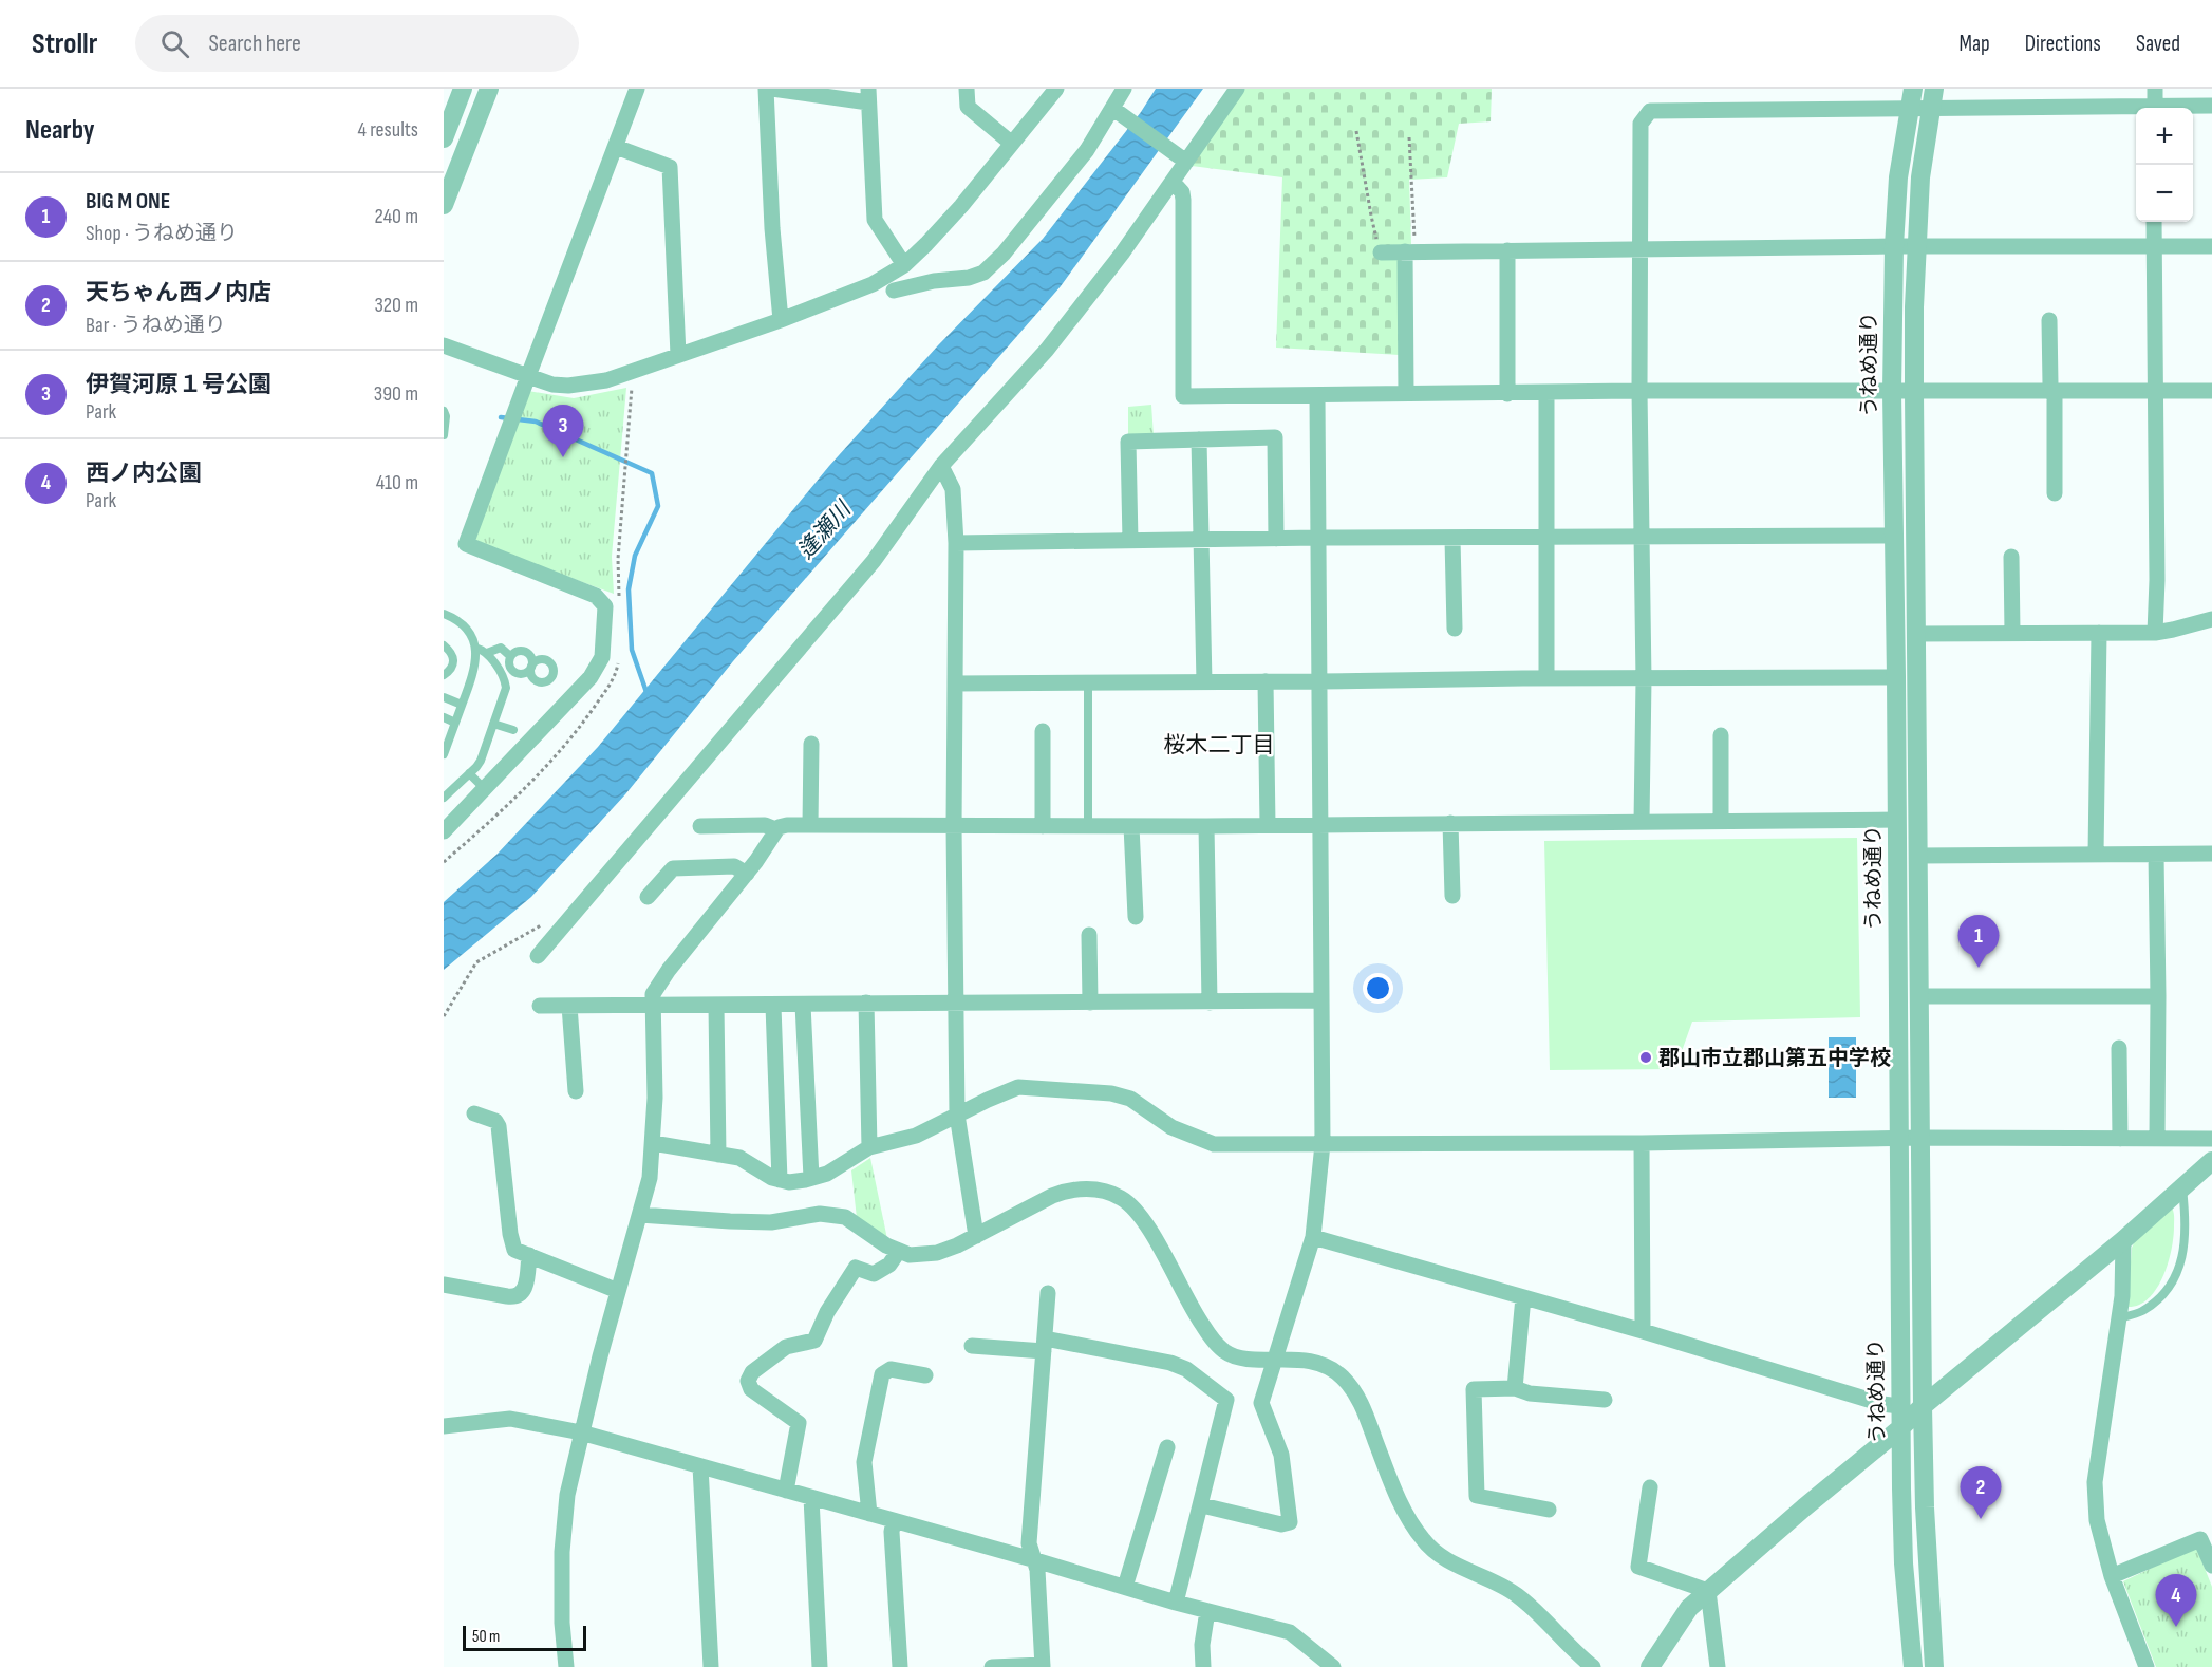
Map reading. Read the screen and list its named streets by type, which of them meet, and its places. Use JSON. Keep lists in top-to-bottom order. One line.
{"streets":{"street":["うねめ通り"]},"districts":["桜木二丁目"],"water":["逢瀬川"],"places":["郡山市立郡山第五中学校"],"scale_bar":"50 m","page":{"header":"Strollr","search":"Search here","nav":["Map","Directions","Saved"],"heading":["Nearby","4 results"],"map_buttons":["+","−"],"list":[{"mark":"1","name":"BIG M ONE","note":"Shop · うねめ通り","value":"240 m"},{"mark":"2","name":"天ちゃん西ノ内店","note":"Bar · うねめ通り","value":"320 m"},{"mark":"3","name":"伊賀河原１号公園","note":"Park","value":"390 m"},{"mark":"4","name":"西ノ内公園","note":"Park","value":"410 m"}],"pins":["3","1","2","4"],"scale":"50 m"}}
